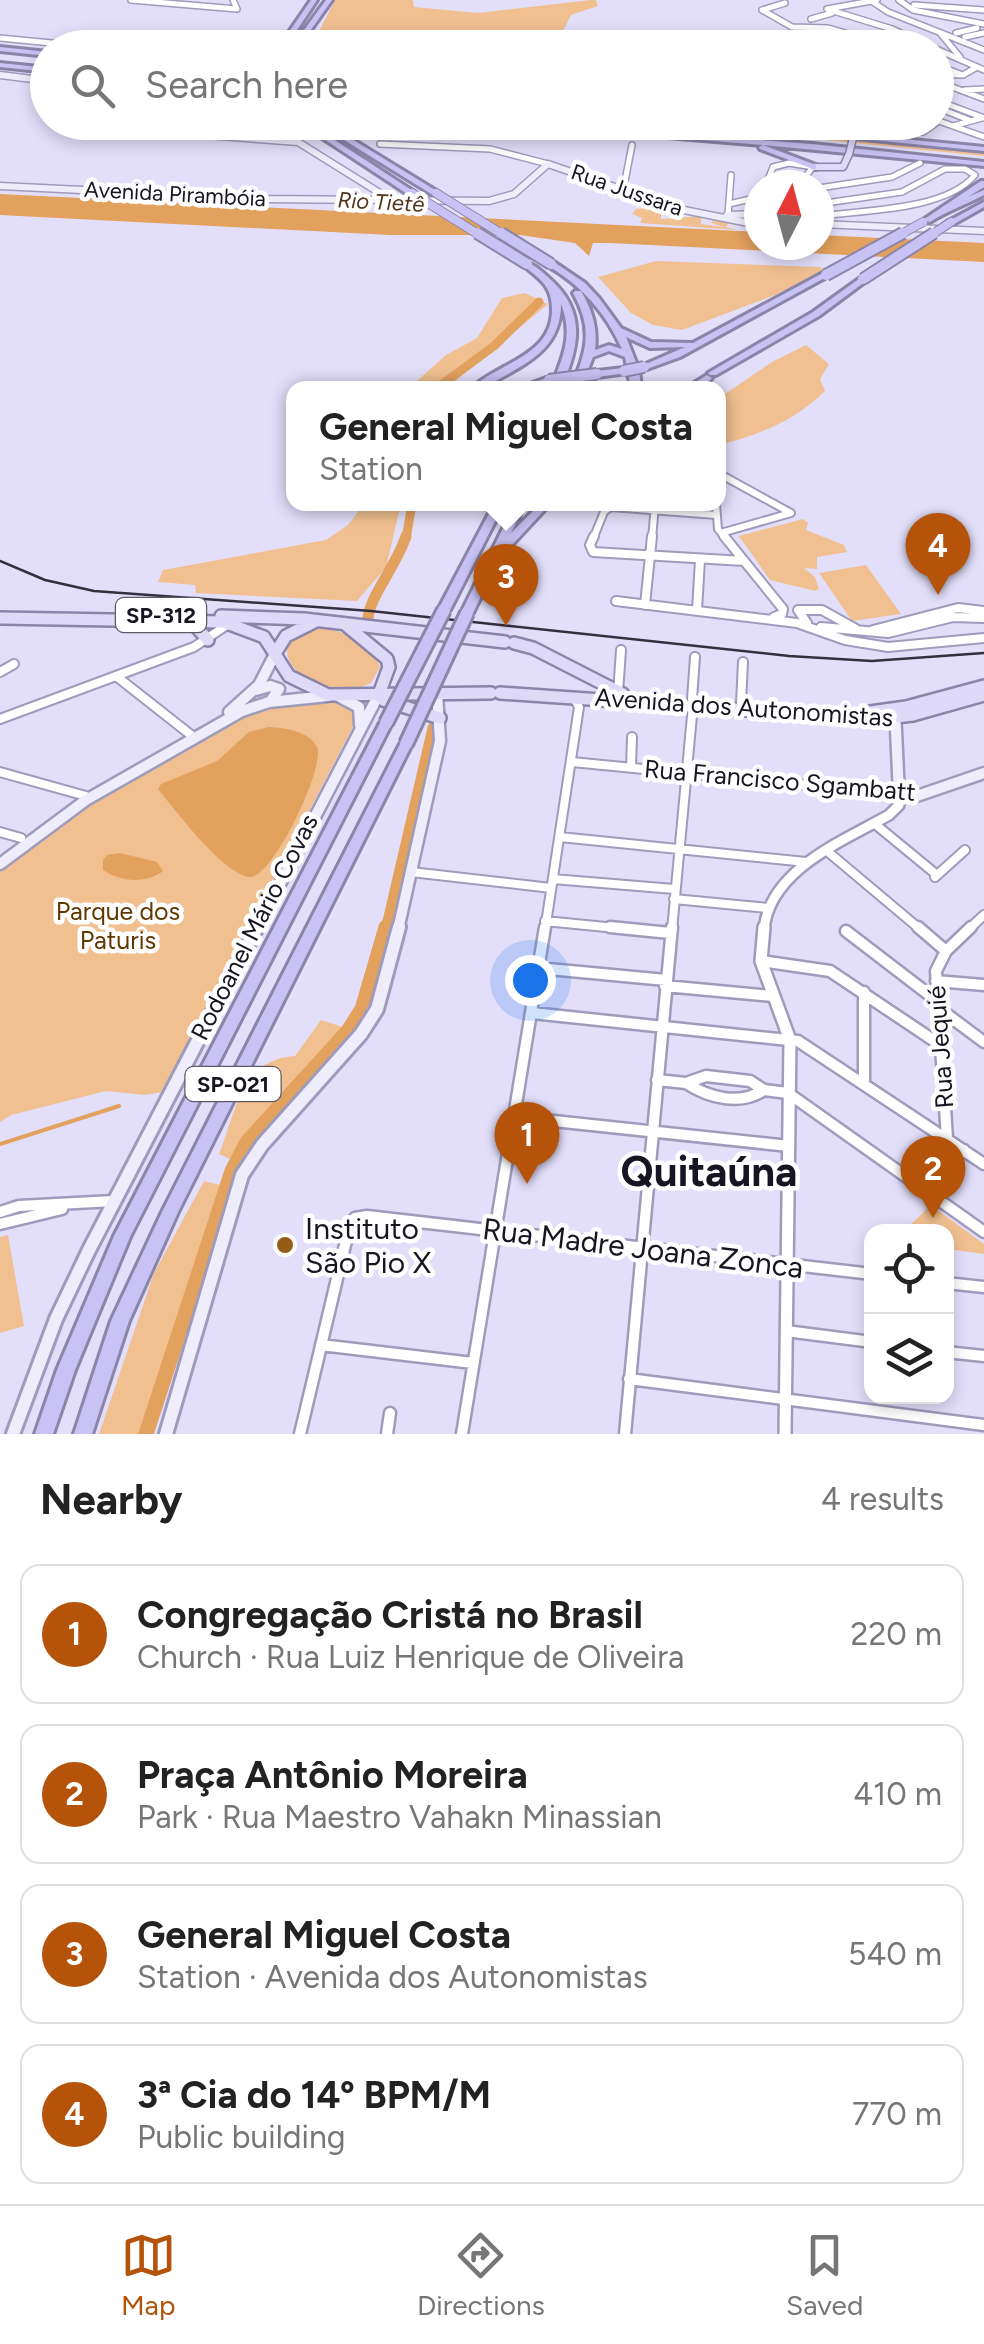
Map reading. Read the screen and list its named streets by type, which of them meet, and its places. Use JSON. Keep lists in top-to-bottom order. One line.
{"streets":{"highway":["Rodoanel Mário Covas","SP-021"],"main road":["Rua Jussara","Avenida Pirambóia","SP-312","Avenida dos Autonomistas","Rua Francisco Sgambatt"],"street":["Rua Jequié","Rua Madre Joana Zonca"]},"crossings":[["Rua Jussara","Avenida Pirambóia"],["SP-312","Avenida dos Autonomistas"]],"districts":["Quitaúna"],"water":["Rio Tietê"],"parks":["Parque dos Paturis"],"places":["Instituto São Pio X"],"north":"top","page":{"search":"Search here","popup":["General Miguel Costa","Station"],"pins":["4","3","1","2"],"heading":["Nearby","4 results"],"list":[{"mark":"1","name":"Congregação Cristá no Brasil","note":"Church · Rua Luiz Henrique de Oliveira","value":"220 m"},{"mark":"2","name":"Praça Antônio Moreira","note":"Park · Rua Maestro Vahakn Minassian","value":"410 m"},{"mark":"3","name":"General Miguel Costa","note":"Station · Avenida dos Autonomistas","value":"540 m"},{"mark":"4","name":"3ª Cia do 14º BPM/M","note":"Public building","value":"770 m"}],"nav":["Map","Directions","Saved"]}}
